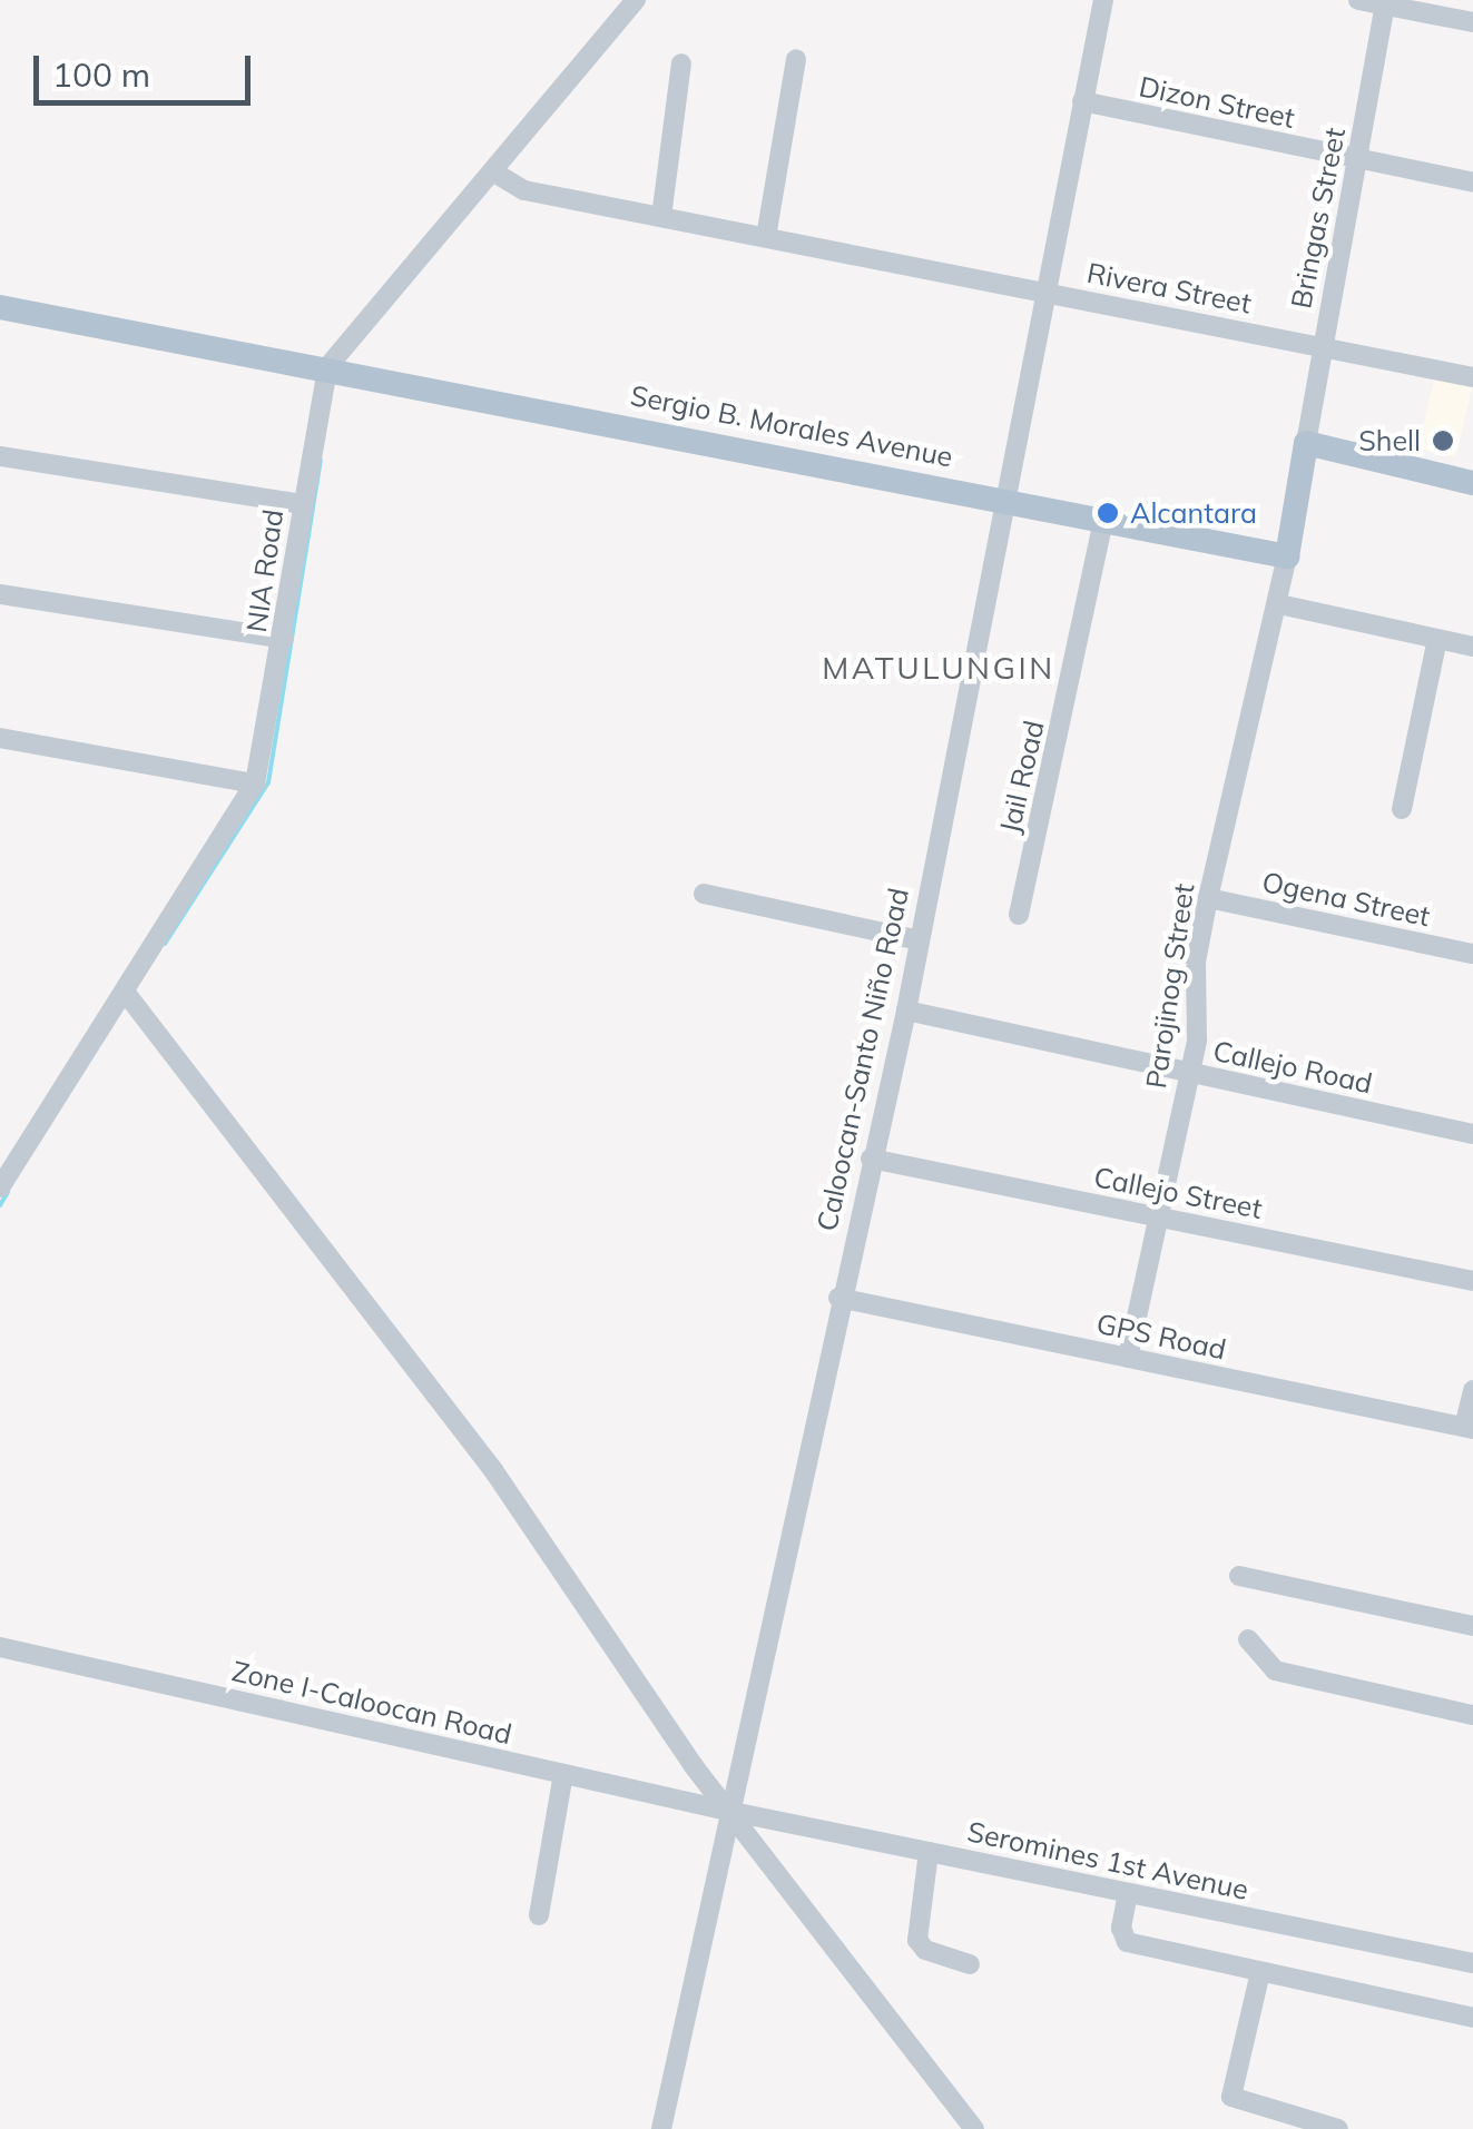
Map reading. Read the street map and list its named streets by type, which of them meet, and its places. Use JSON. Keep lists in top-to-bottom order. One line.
{"streets":{"main road":["Sergio B. Morales Avenue"],"street":["Dizon Street","Bringas Street","Rivera Street","NIA Road","Jail Road","Ogena Street","Parojinog Street","Caloocan-Santo Niño Road","Callejo Road","Callejo Street","GPS Road","Zone I-Caloocan Road","Seromines 1st Avenue"]},"crossings":[["Dizon Street","Bringas Street"],["Dizon Street","Caloocan-Santo Niño Road"],["Bringas Street","Rivera Street"],["Rivera Street","Caloocan-Santo Niño Road"],["Sergio B. Morales Avenue","NIA Road"],["Sergio B. Morales Avenue","Jail Road"],["Sergio B. Morales Avenue","Parojinog Street"],["Sergio B. Morales Avenue","Caloocan-Santo Niño Road"],["Ogena Street","Parojinog Street"],["Parojinog Street","Callejo Road"],["Parojinog Street","Callejo Street"],["Parojinog Street","GPS Road"],["Caloocan-Santo Niño Road","Callejo Road"],["Caloocan-Santo Niño Road","Callejo Street"],["Caloocan-Santo Niño Road","GPS Road"],["Caloocan-Santo Niño Road","Zone I-Caloocan Road"],["Caloocan-Santo Niño Road","Seromines 1st Avenue"],["Zone I-Caloocan Road","Seromines 1st Avenue"]],"districts":["MATULUNGIN"],"places":["Shell","Alcantara"],"scale_bar":"100 m"}
